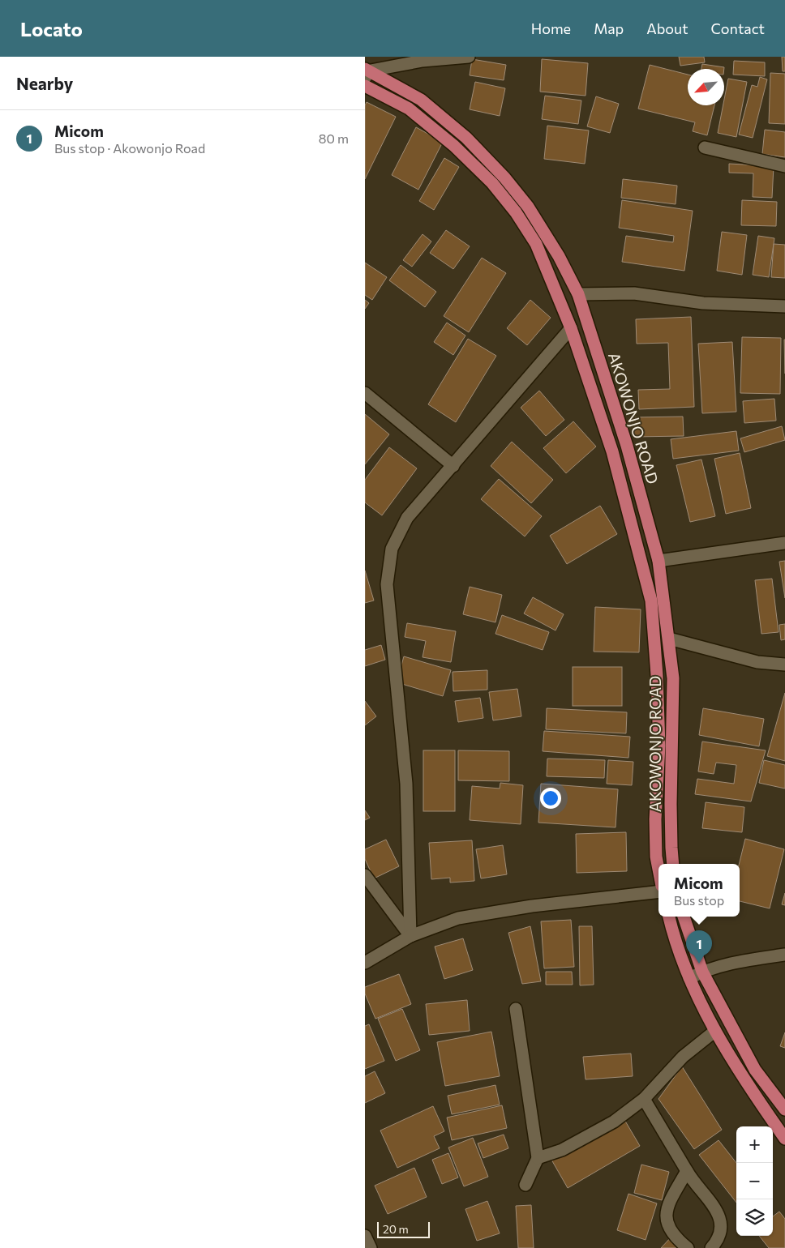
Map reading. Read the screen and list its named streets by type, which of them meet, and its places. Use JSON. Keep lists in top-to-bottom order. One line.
{"streets":{"main road":["AKOWONJO ROAD"]},"scale_bar":"20 m","north":"bottom left","page":{"header":"Locato","nav":["Home","Map","About","Contact"],"heading":"Nearby","list":[{"mark":"1","name":"Micom","note":"Bus stop · Akowonjo Road","value":"80 m"}],"popup":["Micom","Bus stop"],"pins":"1","map_buttons":["+","−"],"scale":"20 m"}}
